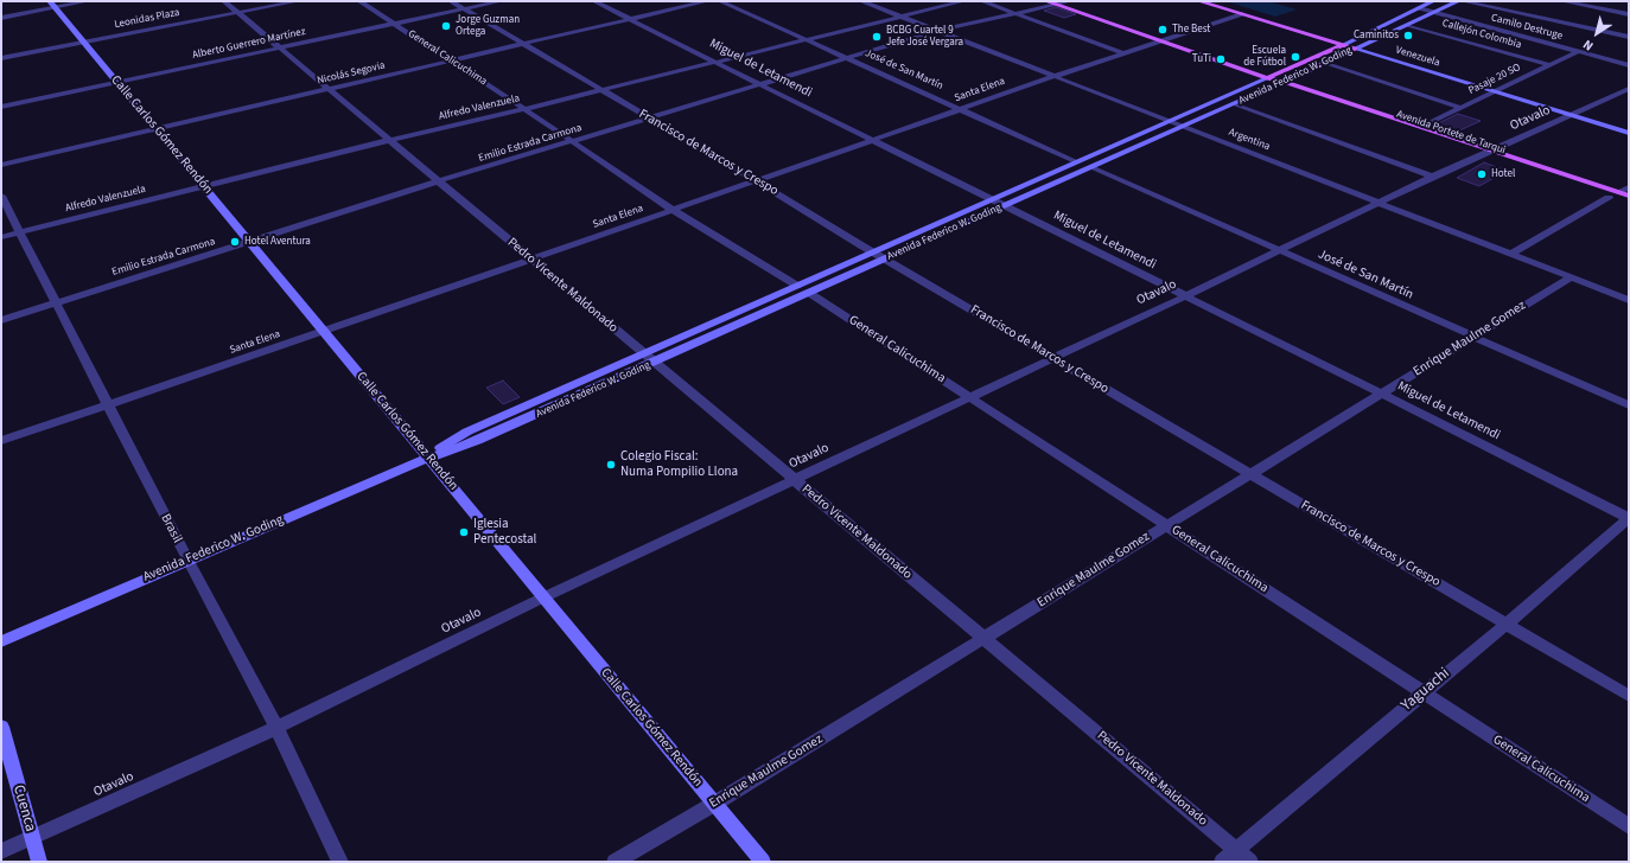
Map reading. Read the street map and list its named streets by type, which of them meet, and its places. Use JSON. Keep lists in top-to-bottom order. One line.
{"streets":{"main road":["Venezuela","Avenida Federico W. Goding","Avenida Portete de Tarqui"],"street":["Leonidas Plaza","Camilo Destruge","Callejón Colombia","Alberto Guerrero Martínez","General Calicuchima","Miguel de Letamendi","José de San Martín","Nicolás Segovia","Pasaje 20 SO","Santa Elena","Alfredo Valenzuela","Otavalo","Calle Carlos Gómez Rendón","Argentina","Emilio Estrada Carmona","Francisco de Marcos y Crespo","Pedro Vicente Maldonado","Enrique Maulme Gomez","Brasil","Yaguachi","Cuenca"]},"crossings":[["Leonidas Plaza","Calle Carlos Gómez Rendón"],["Leonidas Plaza","Pedro Vicente Maldonado"],["Camilo Destruge","Avenida Federico W. Goding"],["Camilo Destruge","Pasaje 20 SO"],["Callejón Colombia","Avenida Federico W. Goding"],["Callejón Colombia","Pasaje 20 SO"],["Alberto Guerrero Martínez","General Calicuchima"],["Alberto Guerrero Martínez","Calle Carlos Gómez Rendón"],["Alberto Guerrero Martínez","Francisco de Marcos y Crespo"],["Alberto Guerrero Martínez","Pedro Vicente Maldonado"],["Venezuela","Avenida Federico W. Goding"],["Venezuela","Pasaje 20 SO"],["Venezuela","Santa Elena"],["Venezuela","Otavalo"],["General Calicuchima","Nicolás Segovia"],["General Calicuchima","Avenida Federico W. Goding"],["General Calicuchima","Santa Elena"],["General Calicuchima","Alfredo Valenzuela"],["General Calicuchima","Otavalo"],["General Calicuchima","Emilio Estrada Carmona"],["General Calicuchima","Enrique Maulme Gomez"],["General Calicuchima","Yaguachi"],["Miguel de Letamendi","Nicolás Segovia"],["Miguel de Letamendi","Avenida Federico W. Goding"],["Miguel de Letamendi","Santa Elena"],["Miguel de Letamendi","Alfredo Valenzuela"],["Miguel de Letamendi","Otavalo"],["Miguel de Letamendi","Emilio Estrada Carmona"],["Miguel de Letamendi","Enrique Maulme Gomez"],["Miguel de Letamendi","Yaguachi"],["José de San Martín","Avenida Federico W. Goding"],["José de San Martín","Santa Elena"],["José de San Martín","Alfredo Valenzuela"],["José de San Martín","Otavalo"],["José de San Martín","Emilio Estrada Carmona"],["José de San Martín","Enrique Maulme Gomez"],["Nicolás Segovia","Calle Carlos Gómez Rendón"],["Nicolás Segovia","Francisco de Marcos y Crespo"],["Nicolás Segovia","Pedro Vicente Maldonado"],["Avenida Federico W. Goding","Avenida Portete de Tarqui"],["Avenida Federico W. Goding","Calle Carlos Gómez Rendón"],["Avenida Federico W. Goding","Argentina"],["Avenida Federico W. Goding","Francisco de Marcos y Crespo"],["Avenida Federico W. Goding","Pedro Vicente Maldonado"],["Avenida Federico W. Goding","Brasil"],["Pasaje 20 SO","Avenida Portete de Tarqui"],["Santa Elena","Avenida Portete de Tarqui"],["Santa Elena","Calle Carlos Gómez Rendón"],["Santa Elena","Argentina"],["Santa Elena","Francisco de Marcos y Crespo"],["Santa Elena","Pedro Vicente Maldonado"],["Santa Elena","Brasil"],["Alfredo Valenzuela","Calle Carlos Gómez Rendón"],["Alfredo Valenzuela","Argentina"],["Alfredo Valenzuela","Francisco de Marcos y Crespo"],["Alfredo Valenzuela","Pedro Vicente Maldonado"],["Alfredo Valenzuela","Brasil"],["Otavalo","Avenida Portete de Tarqui"],["Otavalo","Calle Carlos Gómez Rendón"],["Otavalo","Argentina"],["Otavalo","Francisco de Marcos y Crespo"],["Otavalo","Pedro Vicente Maldonado"],["Otavalo","Brasil"],["Otavalo","Cuenca"],["Avenida Portete de Tarqui","Emilio Estrada Carmona"],["Calle Carlos Gómez Rendón","Emilio Estrada Carmona"],["Calle Carlos Gómez Rendón","Enrique Maulme Gomez"],["Argentina","Emilio Estrada Carmona"],["Argentina","Enrique Maulme Gomez"],["Emilio Estrada Carmona","Francisco de Marcos y Crespo"],["Emilio Estrada Carmona","Pedro Vicente Maldonado"],["Emilio Estrada Carmona","Brasil"],["Francisco de Marcos y Crespo","Enrique Maulme Gomez"],["Francisco de Marcos y Crespo","Yaguachi"],["Pedro Vicente Maldonado","Enrique Maulme Gomez"],["Pedro Vicente Maldonado","Yaguachi"]],"places":["Jorge Guzman Ortega","The Best","Caminitos","BCBG Cuartel 9 Jefe José Vergara","Escuela de Fútbol","TuTi","Hotel","Hotel Aventura","Colegio Fiscal: Numa Pompilio Llona","Iglesia Pentecostal"],"north":"bottom left"}
